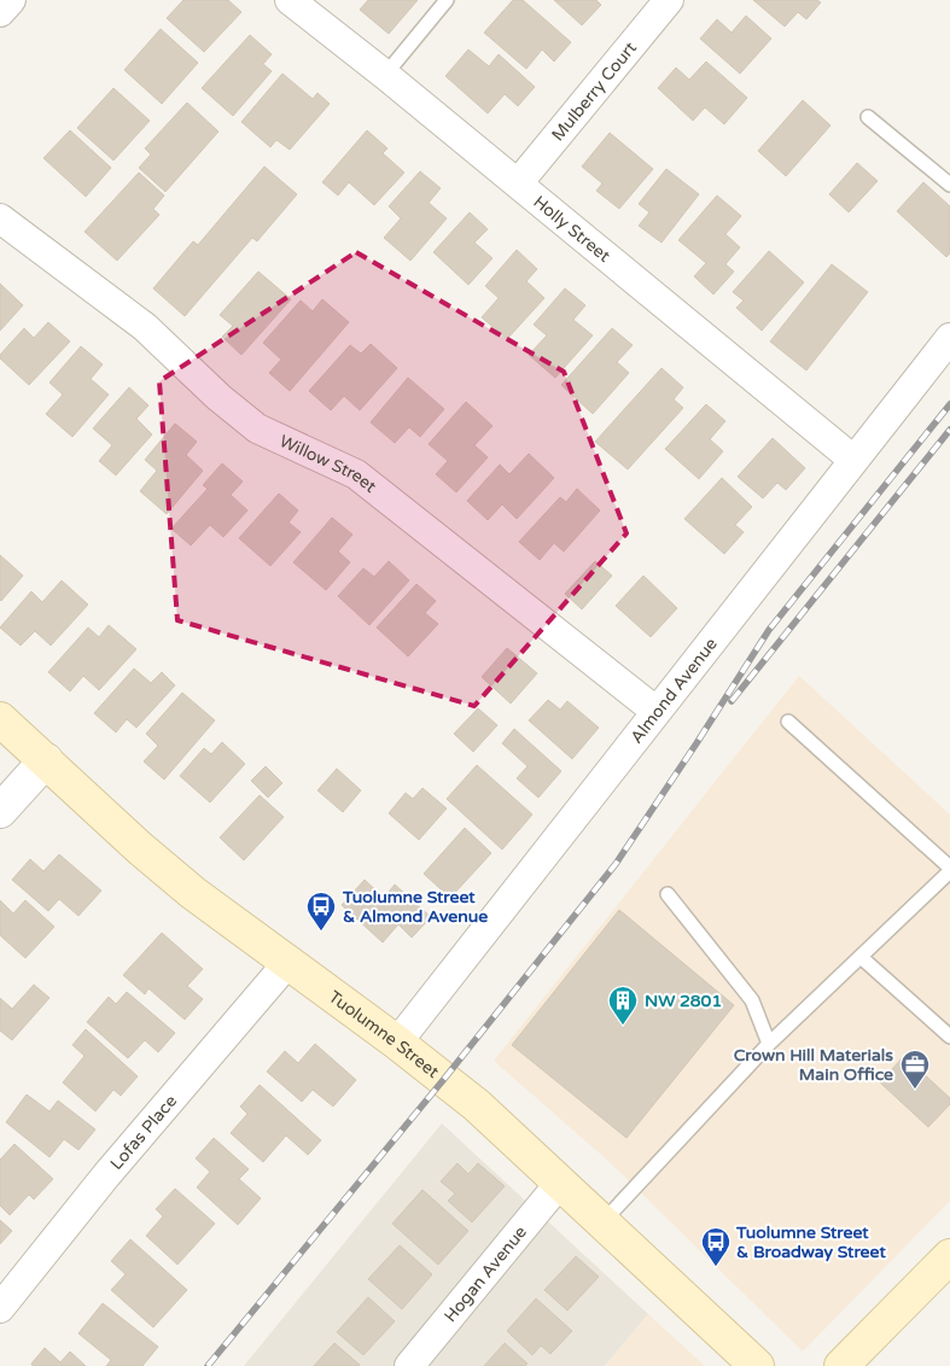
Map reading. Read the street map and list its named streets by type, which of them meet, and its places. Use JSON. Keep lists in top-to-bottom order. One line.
{"streets":{"main road":["Tuolumne Street"],"street":["Mulberry Court","Holly Street","Willow Street","Almond Avenue","Lofas Place","Hogan Avenue"]},"crossings":[["Mulberry Court","Holly Street"],["Holly Street","Almond Avenue"],["Willow Street","Almond Avenue"],["Almond Avenue","Tuolumne Street"],["Tuolumne Street","Lofas Place"],["Tuolumne Street","Hogan Avenue"]],"places":{"bus stop":["Tuolumne Street & Almond Avenue","Tuolumne Street & Broadway Street"],"building":["NW 2801"],"office":["Crown Hill Materials Main Office"]}}
